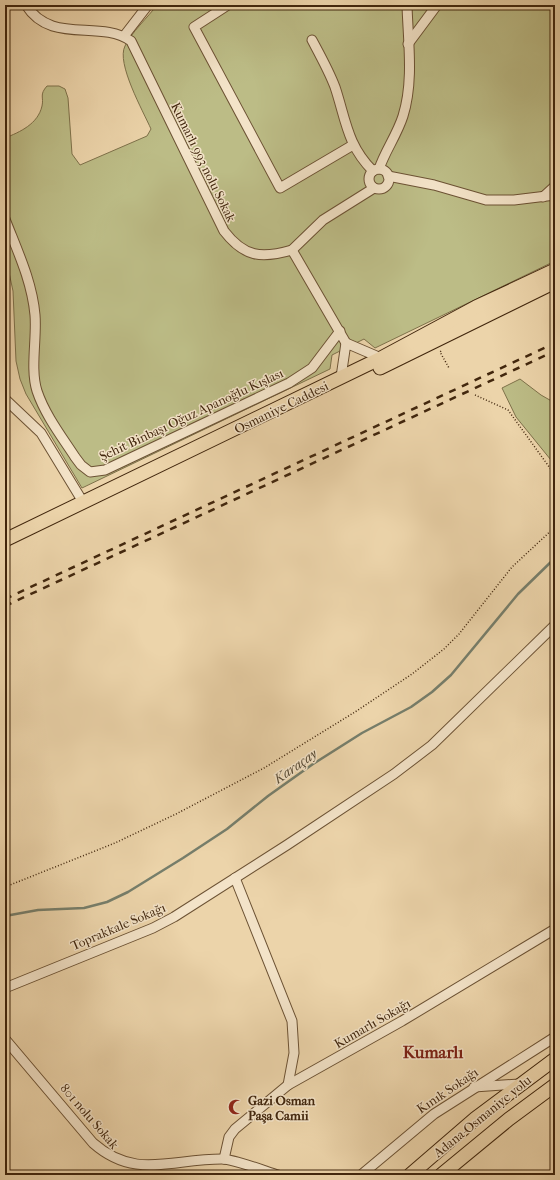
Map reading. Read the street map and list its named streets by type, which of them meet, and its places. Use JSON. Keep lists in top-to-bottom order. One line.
{"streets":{"highway":["Osmaniye Caddesi","Adana-Osmaniye yolu"],"street":["Kumarlı 993 nolu Sokak","Şehit Binbaşı Oğuz Apanoğlu Kışlası","Toprakkale Sokağı","Kumarlı Sokağı","Kınık Sokağı","801 nolu Sokak"]},"crossings":[["Kumarlı Sokağı","801 nolu Sokak"]],"districts":["Kumarlı"],"water":["Karaçay"],"places":{"mosque":["Gazi Osman Paşa Camii"]}}
